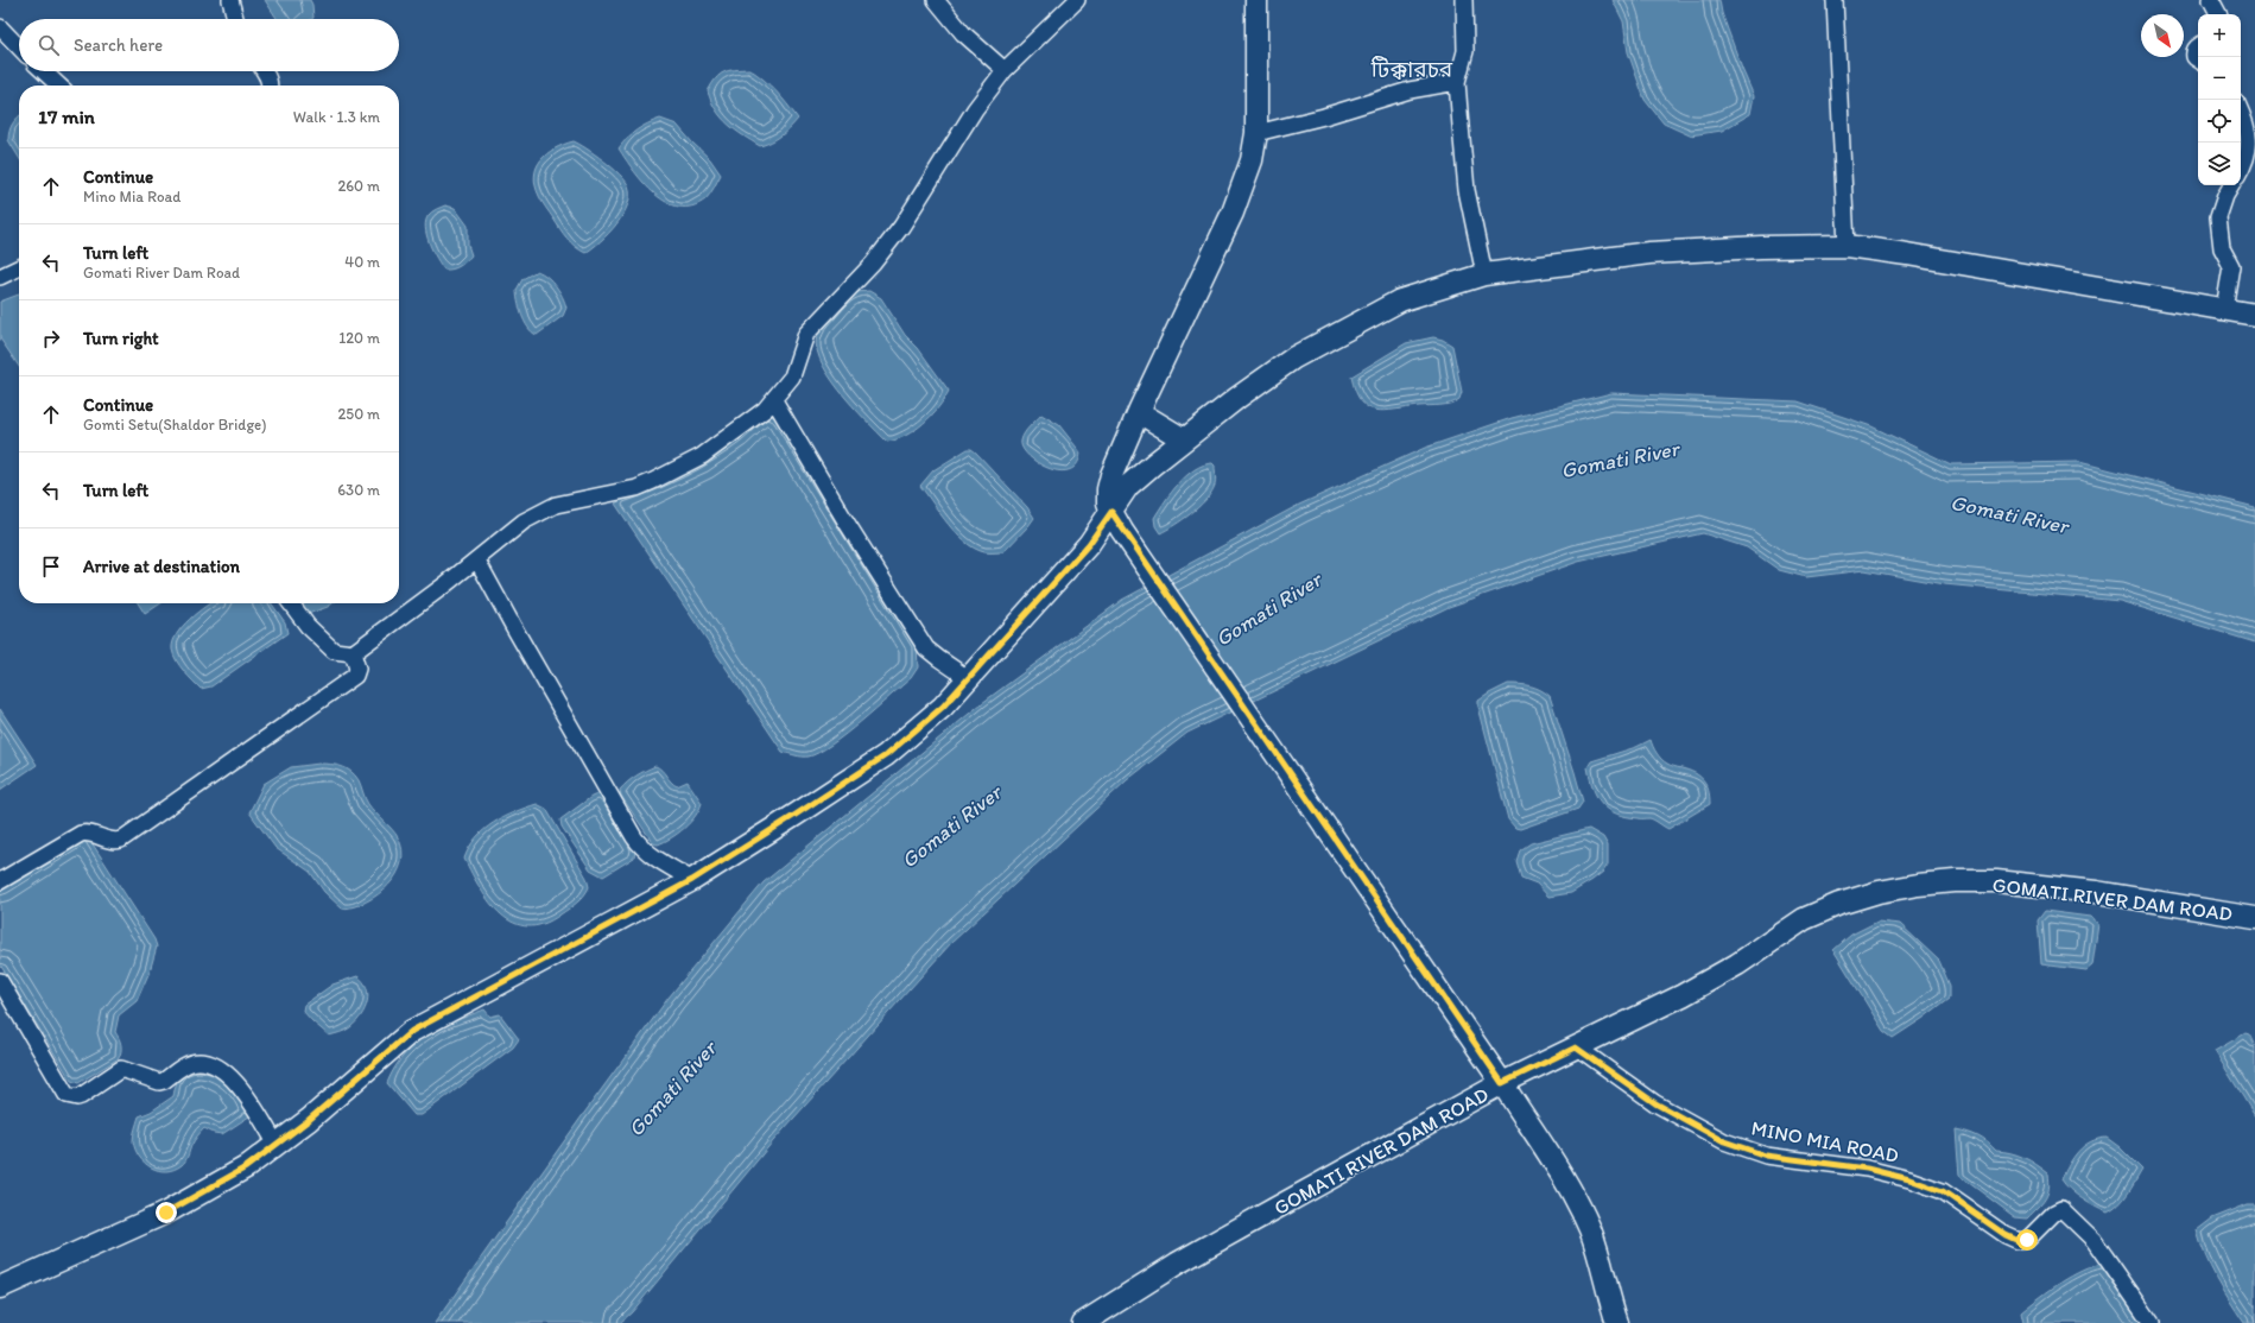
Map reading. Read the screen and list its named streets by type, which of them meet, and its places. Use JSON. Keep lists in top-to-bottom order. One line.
{"streets":{"street":["GOMATI RIVER DAM ROAD","MINO MIA ROAD"]},"crossings":[["GOMATI RIVER DAM ROAD","MINO MIA ROAD"]],"districts":["টিক্কারচর"],"water":["Gomati River"],"north":"bottom right","page":{"map_buttons":["+","−"],"search":"Search here","heading":["17 min","Walk · 1.3 km"],"list":[["Continue","Mino Mia Road","260 m"],["Turn left","Gomati River Dam Road","40 m"],["Turn right","120 m"],["Continue","Gomti Setu(Shaldor Bridge)","250 m"],["Turn left","630 m"],"Arrive at destination"]}}
